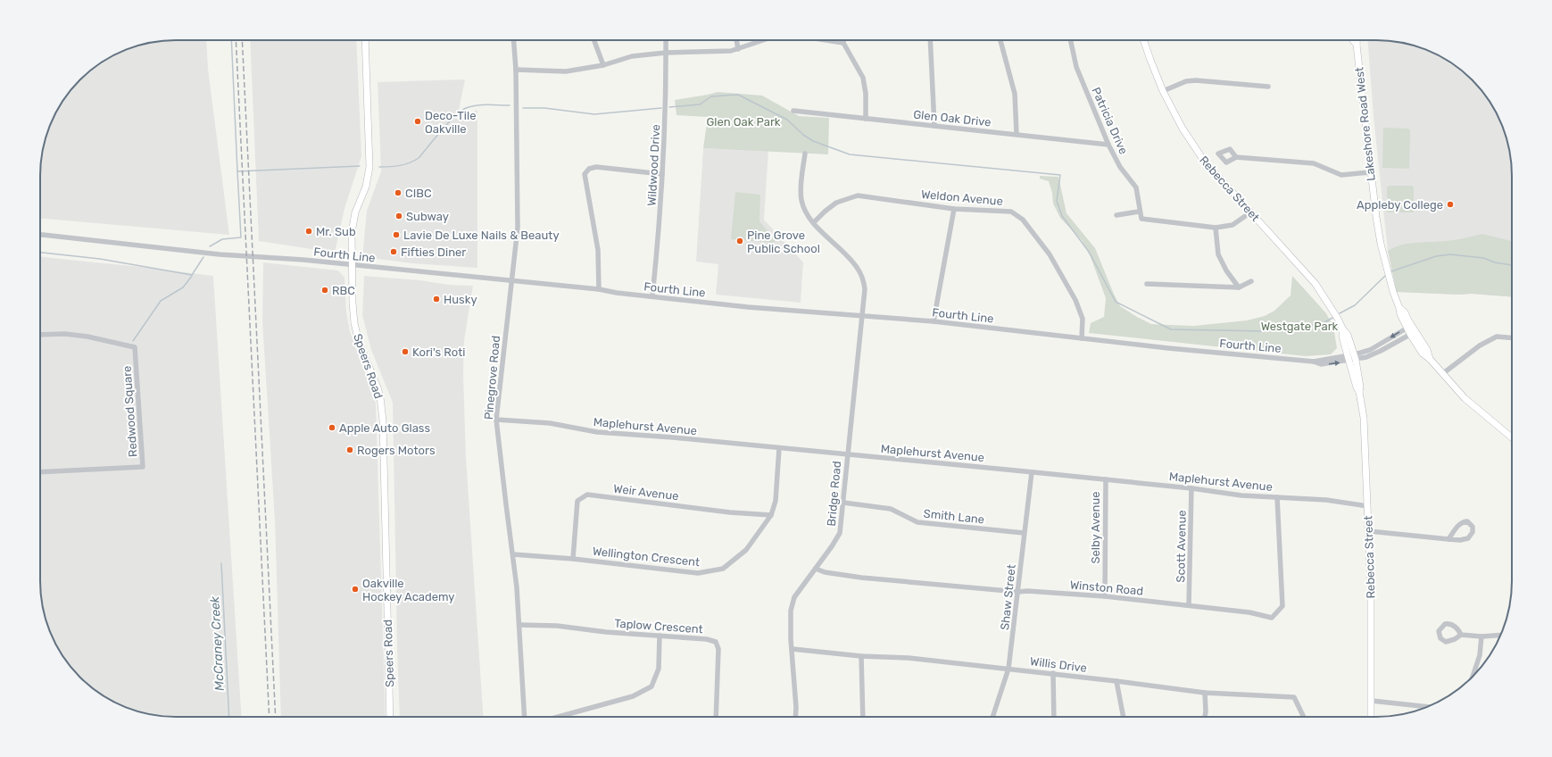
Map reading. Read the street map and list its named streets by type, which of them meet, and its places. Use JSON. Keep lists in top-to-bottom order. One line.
{"streets":{"main road":["Lakeshore Road West","Rebecca Street","Speers Road"],"street":["Glen Oak Drive","Patricia Drive","Wildwood Drive","Weldon Avenue","Fourth Line","Pinegrove Road","Redwood Square","Maplehurst Avenue","Weir Avenue","Bridge Road","Smith Lane","Selby Avenue","Scott Avenue","Wellington Crescent","Winston Road","Shaw Street","Taplow Crescent","Willis Drive"]},"crossings":[["Glen Oak Drive","Patricia Drive"],["Lakeshore Road West","Fourth Line"],["Wildwood Drive","Fourth Line"],["Rebecca Street","Fourth Line"],["Rebecca Street","Maplehurst Avenue"],["Weldon Avenue","Fourth Line"],["Weldon Avenue","Bridge Road"],["Fourth Line","Speers Road"],["Fourth Line","Pinegrove Road"],["Fourth Line","Bridge Road"],["Pinegrove Road","Maplehurst Avenue"],["Pinegrove Road","Wellington Crescent"],["Pinegrove Road","Taplow Crescent"],["Maplehurst Avenue","Bridge Road"],["Maplehurst Avenue","Selby Avenue"],["Maplehurst Avenue","Scott Avenue"],["Maplehurst Avenue","Wellington Crescent"],["Maplehurst Avenue","Winston Road"],["Maplehurst Avenue","Shaw Street"],["Weir Avenue","Wellington Crescent"],["Bridge Road","Smith Lane"],["Bridge Road","Winston Road"],["Bridge Road","Willis Drive"],["Smith Lane","Shaw Street"],["Selby Avenue","Winston Road"],["Scott Avenue","Winston Road"],["Winston Road","Shaw Street"],["Shaw Street","Willis Drive"]],"water":["McCraney Creek"],"parks":["Glen Oak Park","Westgate Park"],"places":["Deco-Tile Oakville","CIBC","Appleby College","Subway","Mr. Sub","Lavie De Luxe Nails & Beauty","Pine Grove Public School","Fifties Diner","RBC","Husky","Kori's Roti","Apple Auto Glass","Rogers Motors","Oakville Hockey Academy"]}
